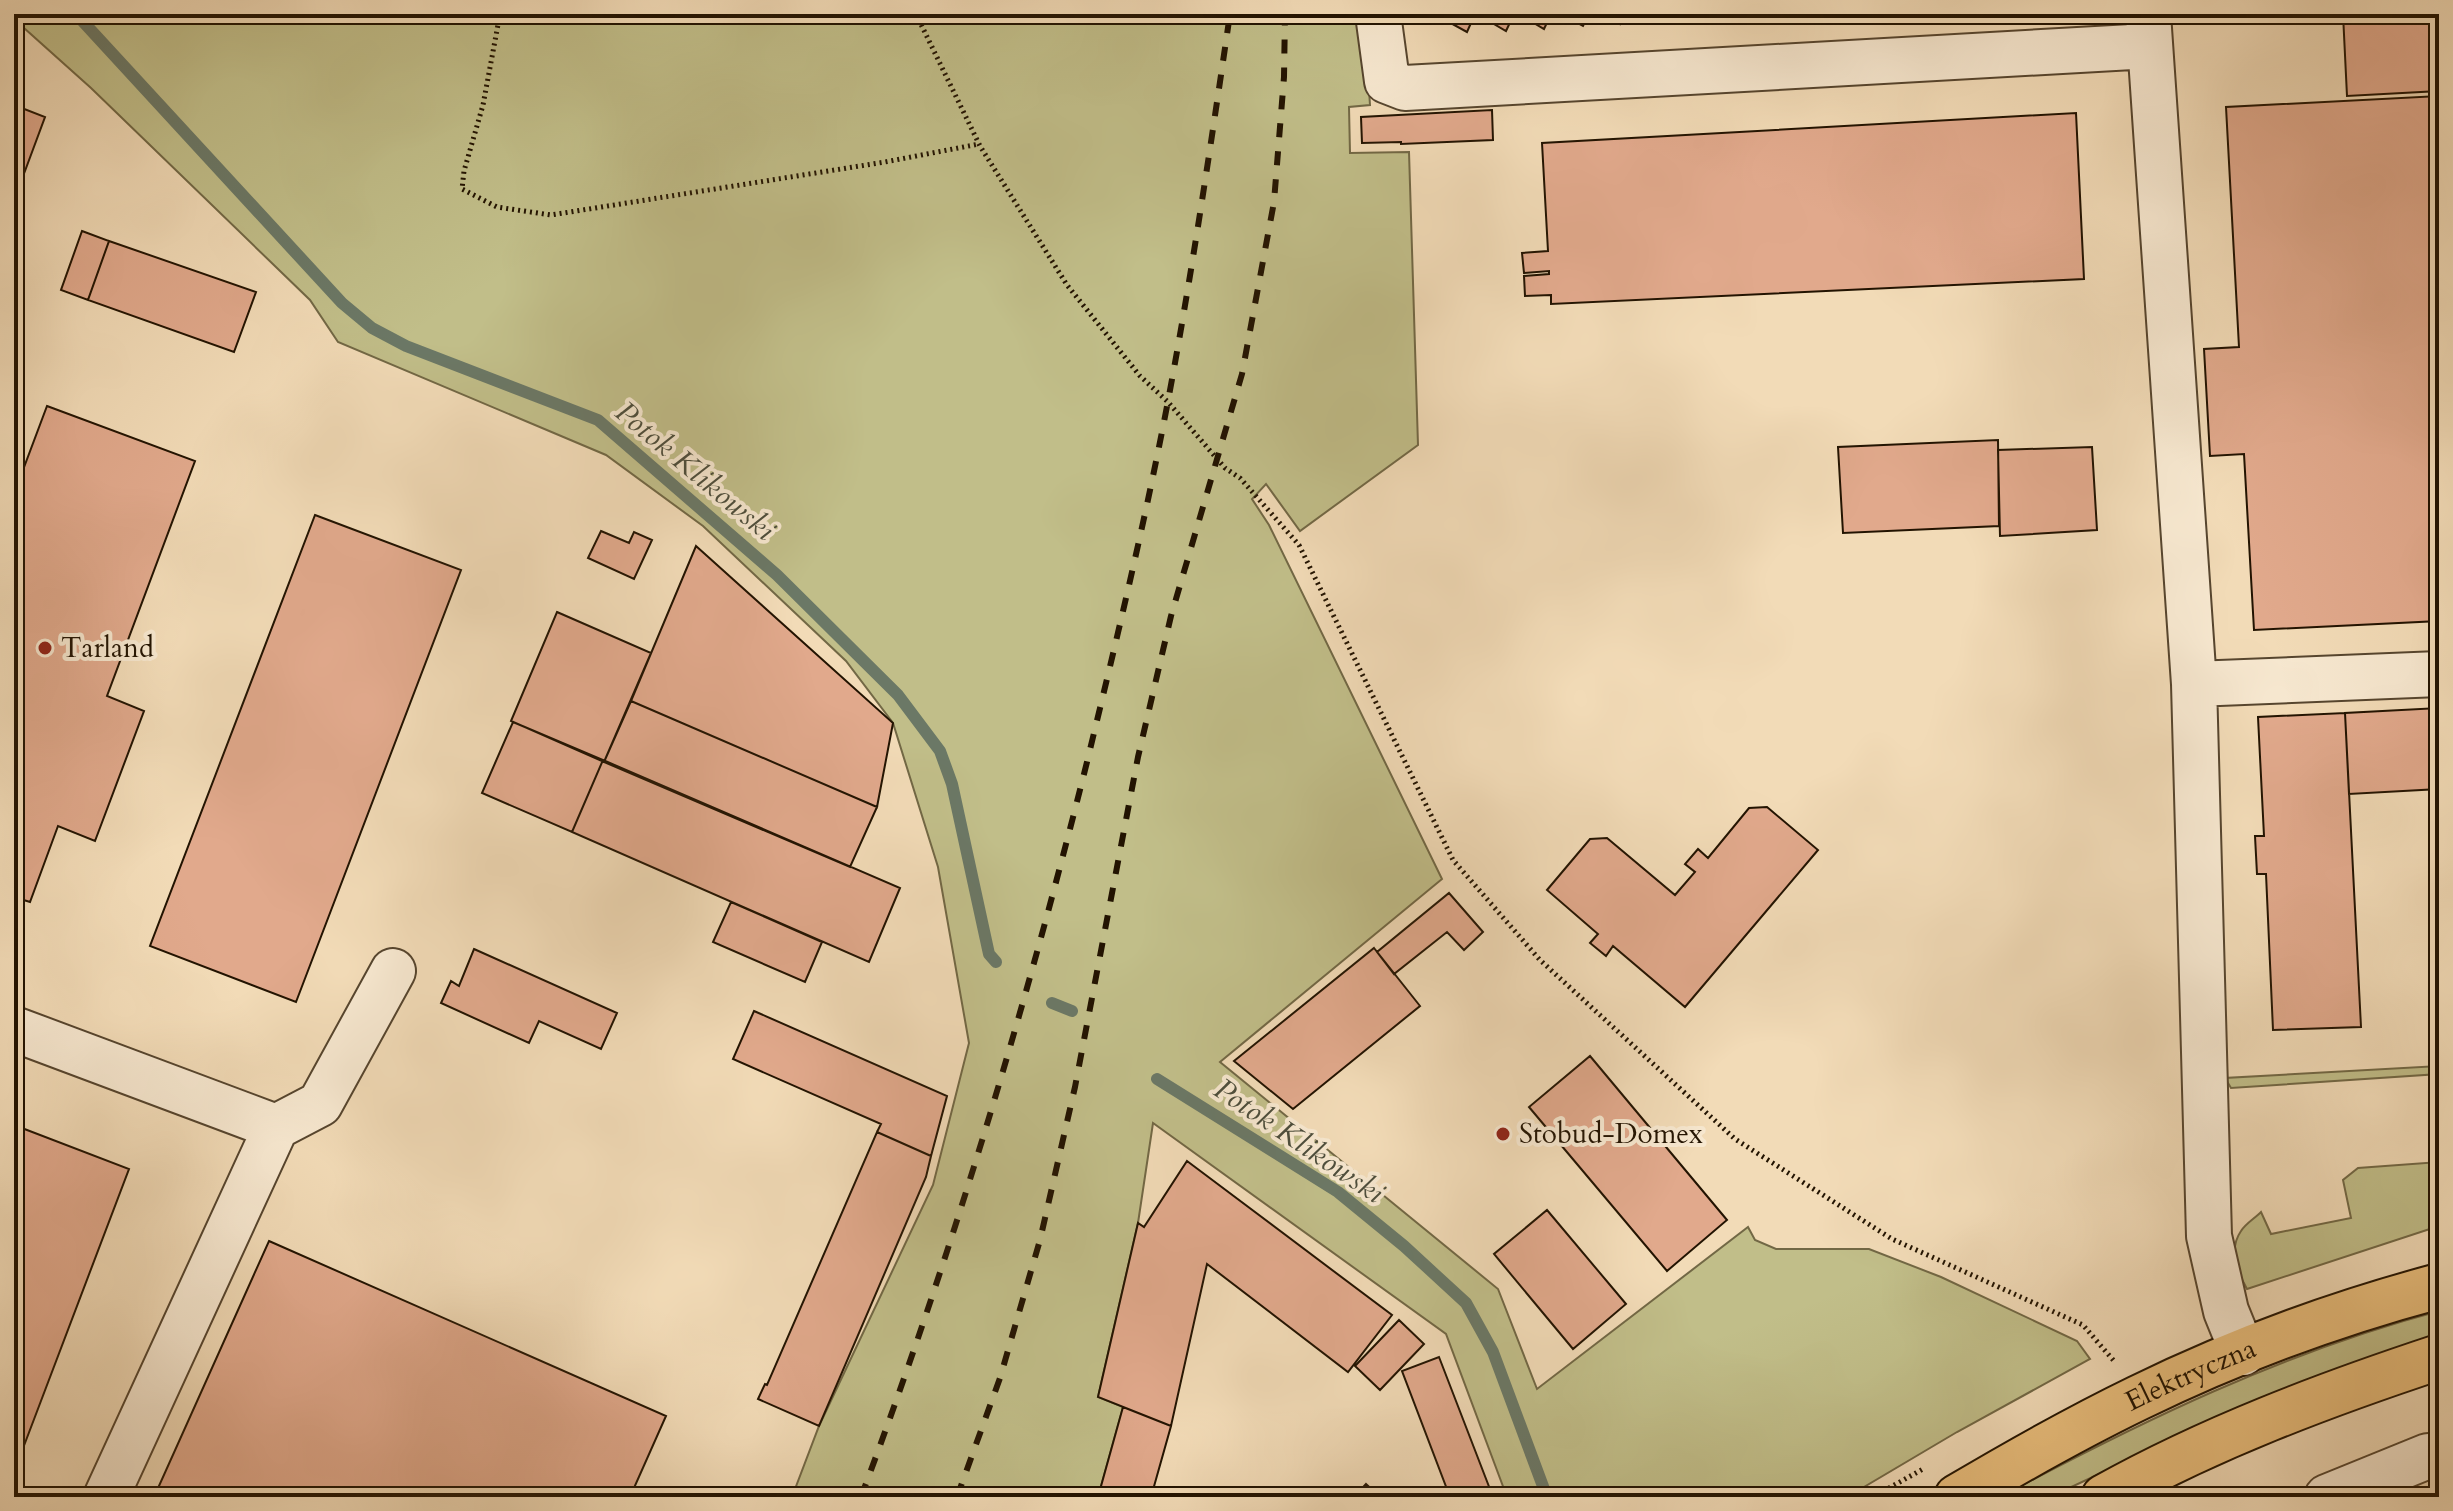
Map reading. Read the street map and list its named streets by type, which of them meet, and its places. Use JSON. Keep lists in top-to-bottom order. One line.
{"streets":{"main road":["Elektryczna"]},"water":["Potok Klikowski"],"places":["Tarland","Stobud-Domex"]}
